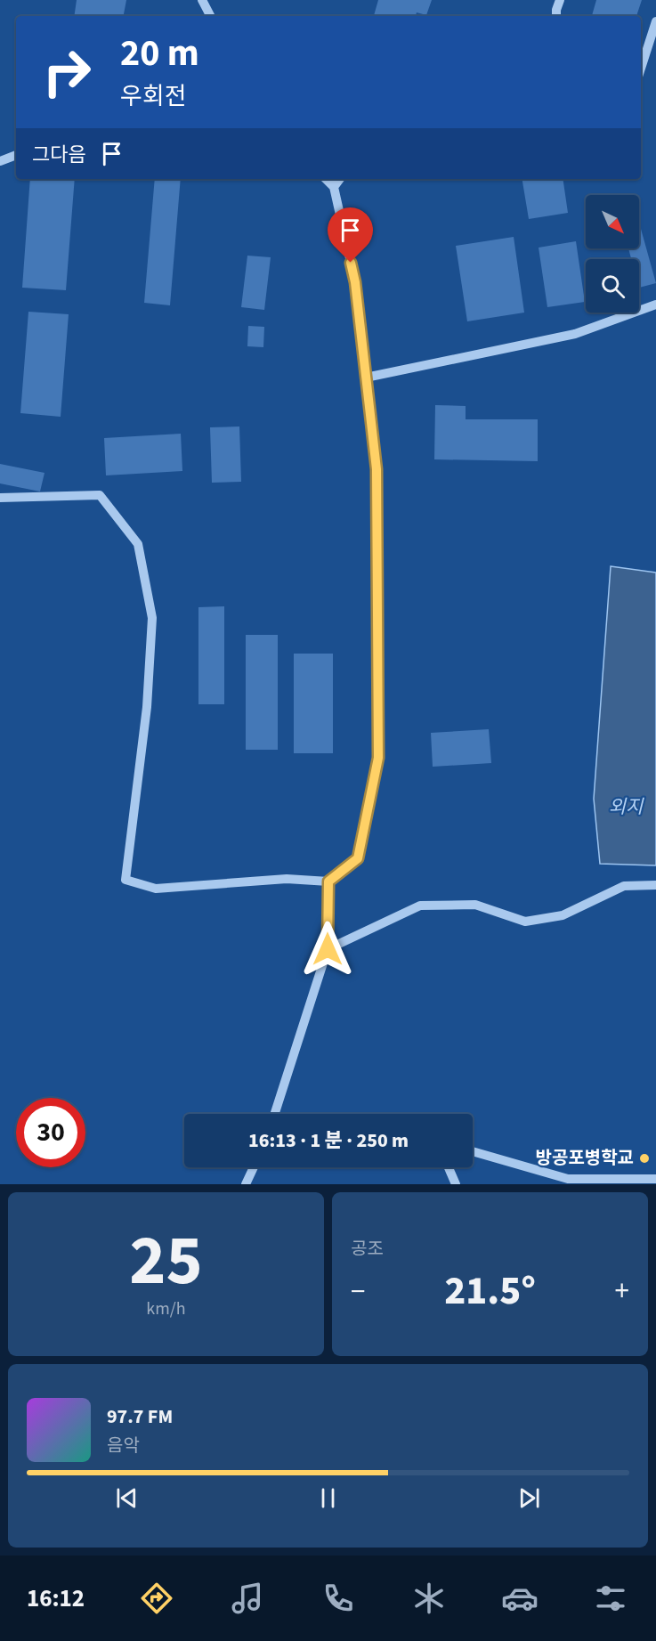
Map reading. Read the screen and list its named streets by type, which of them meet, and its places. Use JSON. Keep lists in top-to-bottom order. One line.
{"water":["외지"],"places":["방공포병학교"],"north":"bottom right","page":{"turn":["20 m","우회전"],"then":"그다음","limit":"30","trip":"16:13 · 1 분 · 250 m","tile":[["25","km/h"],"공조"],"heat":["−","21.5°","+"],"song":["97.7 FM","음악"],"tabs":"16:12"}}
